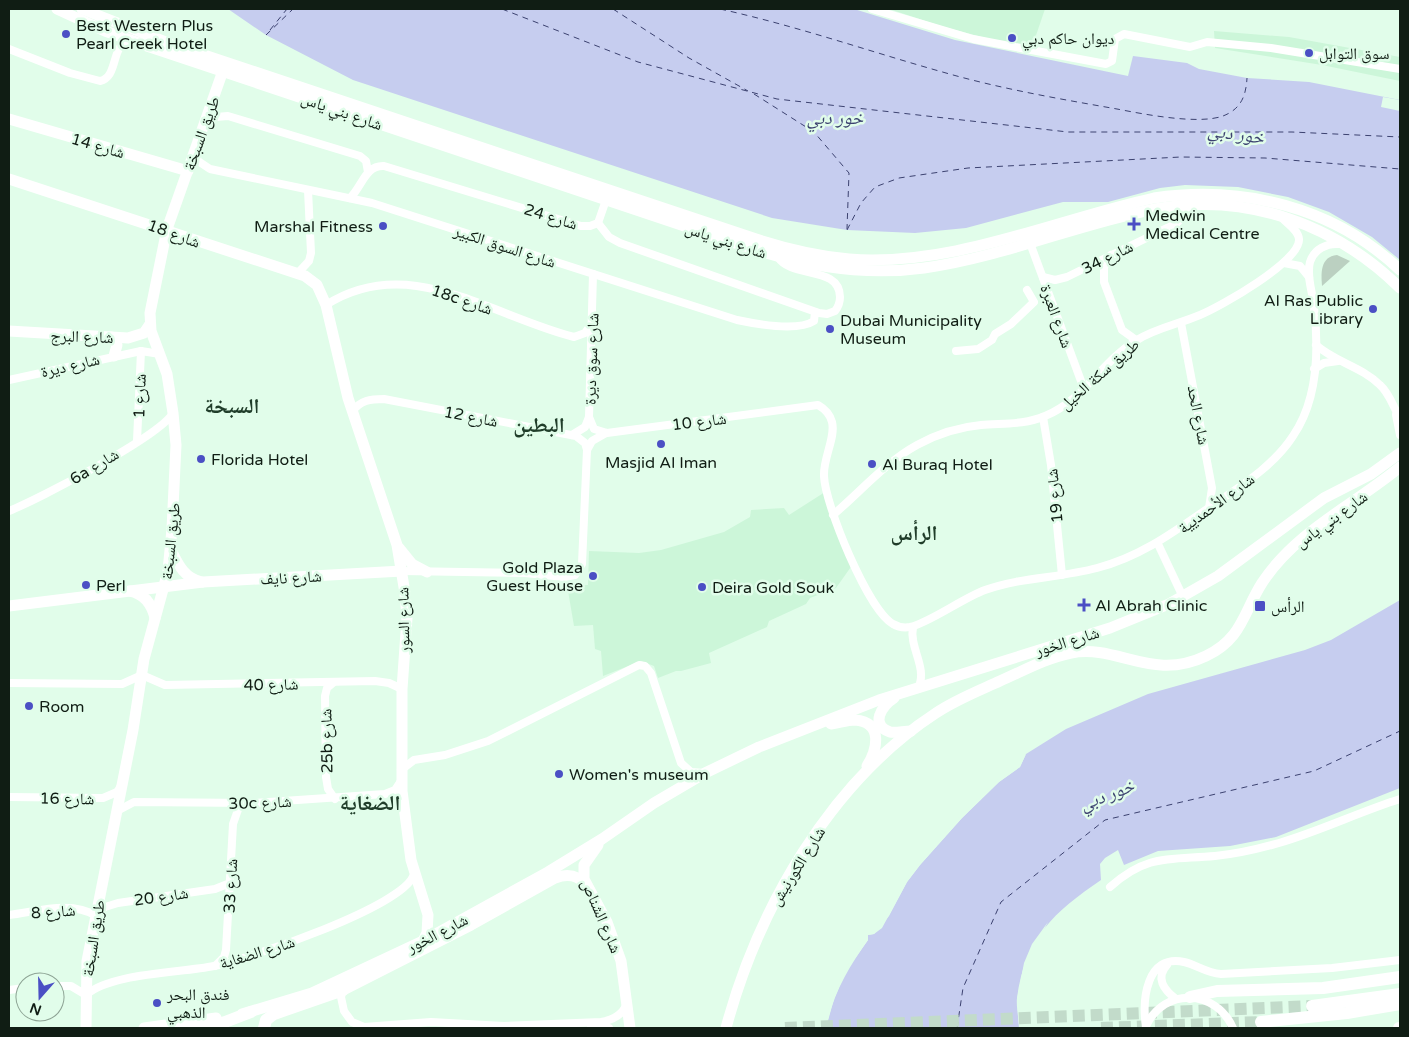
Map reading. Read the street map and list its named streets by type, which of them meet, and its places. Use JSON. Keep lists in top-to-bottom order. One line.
{"streets":{"main road":["شارع بني ياس","طريق السبخة","شارع 14","شارع 18","شارع البرج","شارع نايف","شارع السور","شارع الخور","شارع الكورنيش","شارع الشناص"],"street":["شارع 24","شارع السوق الكبير","شارع 34","18c شارع","شارع العبرة","شارع سوق ديرة","شارع ديرة","طريق سكة الخيل","شارع 1","شارع الحد","شارع 12","شارع 10","6a شارع","شارع 19","شارع الأحمديية","شارع 40","25b شارع","شارع 16","30c شارع","شارع 33","شارع 20","شارع 8","شارع الضغاية"]},"crossings":[["شارع بني ياس","طريق السبخة"],["شارع بني ياس","شارع 34"],["شارع بني ياس","شارع العبرة"],["شارع بني ياس","طريق سكة الخيل"],["شارع بني ياس","شارع الأحمديية"],["شارع بني ياس","شارع الخور"],["شارع بني ياس","شارع الكورنيش"],["طريق السبخة","شارع 14"],["طريق السبخة","شارع 18"],["طريق السبخة","شارع السوق الكبير"],["طريق السبخة","شارع البرج"],["طريق السبخة","شارع ديرة"],["طريق السبخة","6a شارع"],["طريق السبخة","شارع نايف"],["طريق السبخة","شارع 40"],["طريق السبخة","شارع 16"],["طريق السبخة","30c شارع"],["طريق السبخة","شارع 20"],["طريق السبخة","شارع 8"],["طريق السبخة","شارع الضغاية"],["شارع 24","شارع السوق الكبير"],["شارع 18","18c شارع"],["شارع 18","شارع السور"],["شارع السوق الكبير","شارع سوق ديرة"],["شارع 34","شارع العبرة"],["18c شارع","شارع سوق ديرة"],["18c شارع","شارع السور"],["شارع العبرة","طريق سكة الخيل"],["شارع سوق ديرة","شارع 12"],["شارع ديرة","شارع 1"],["طريق سكة الخيل","شارع الحد"],["طريق سكة الخيل","شارع 10"],["طريق سكة الخيل","شارع 19"],["شارع 1","6a شارع"],["شارع الحد","شارع الأحمديية"],["شارع 12","شارع السور"],["شارع 19","شارع الأحمديية"],["شارع نايف","شارع السور"],["شارع السور","شارع الخور"],["شارع السور","شارع 40"],["شارع السور","30c شارع"],["شارع السور","شارع الضغاية"],["شارع الخور","شارع الشناص"],["شارع 40","25b شارع"],["25b شارع","30c شارع"],["30c شارع","شارع 33"],["شارع 33","شارع 20"],["شارع 33","شارع الضغاية"],["شارع 20","شارع 8"]],"districts":["السبخة","البطين","الرأس","الضغاية"],"water":["خور دبي"],"places":{"other":["Best Western Plus Pearl Creek Hotel","ديوان حاكم دبي","سوق التوابل","Marshal Fitness","Al Ras Public Library","Dubai Municipality Museum","Masjid Al Iman","Florida Hotel","Al Buraq Hotel","Gold Plaza Guest House","Perl","Deira Gold Souk","Room","Women's museum","فندق البحر الذهبي"],"health":["Medwin Medical Centre","Al Abrah Clinic"],"transit":["الرأس"]},"north":"bottom"}
